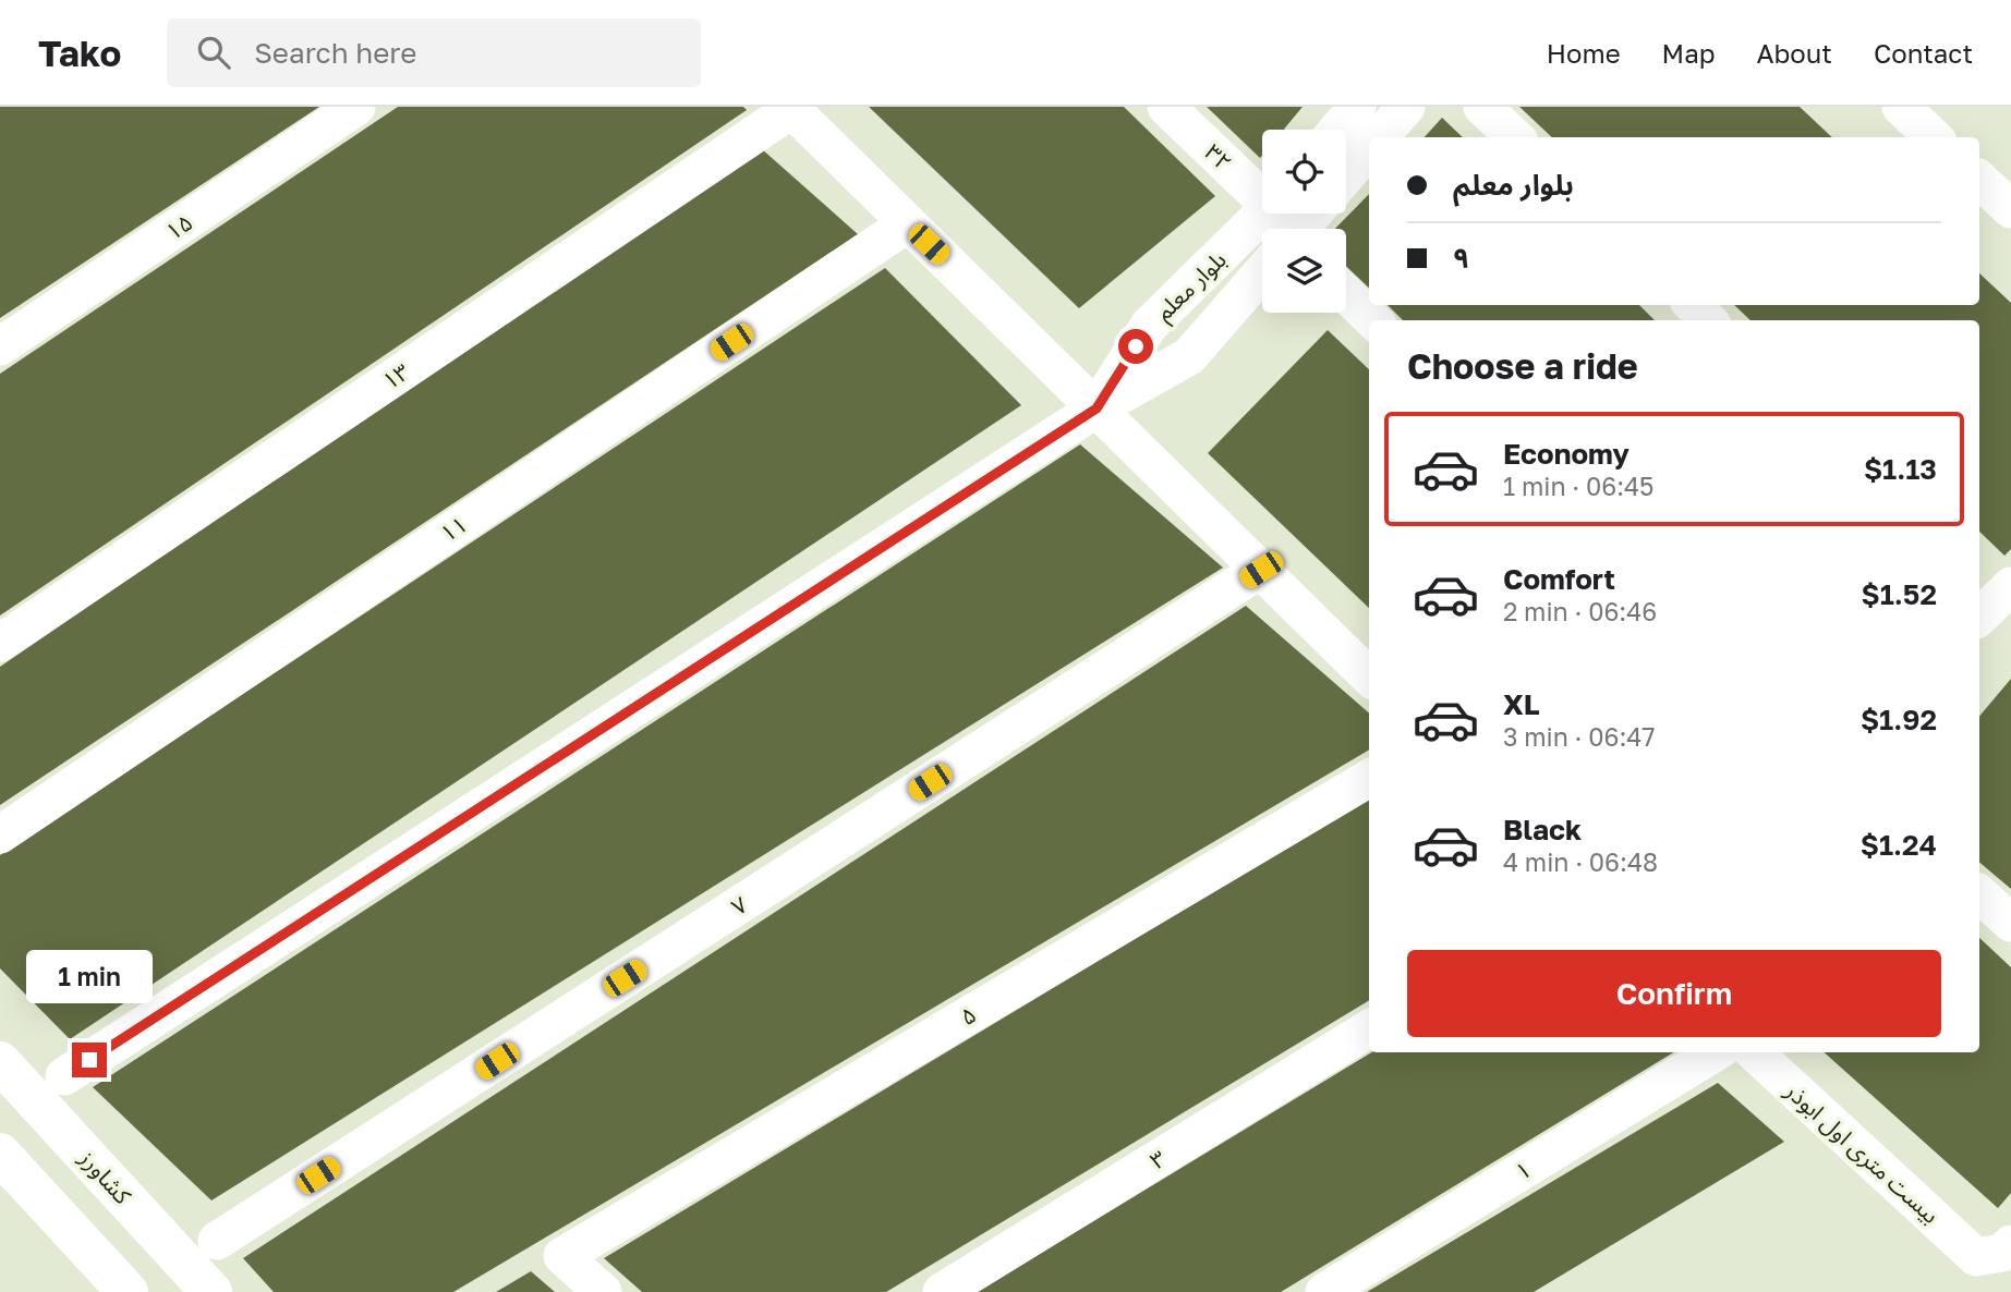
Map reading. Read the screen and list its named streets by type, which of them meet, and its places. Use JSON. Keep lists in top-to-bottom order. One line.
{"streets":{"main road":["کشاورز"],"street":["۳۲","۱۵","بلوار معلم","۱۳","۱۱","۷","۵","بیست متری اول ابوذر","۳","۱"]},"page":{"header":"Tako","search":"Search here","nav":["Home","Map","About","Contact"],"banner":["بلوار معلم","۹"],"heading":"Choose a ride","list":[{"name":"Economy","note":"1 min · 06:45","value":"$1.13"},{"name":"Comfort","note":"2 min · 06:46","value":"$1.52"},{"name":"XL","note":"3 min · 06:47","value":"$1.92"},{"name":"Black","note":"4 min · 06:48","value":"$1.24"}],"buttons":"Confirm","bubble":"1 min"}}
